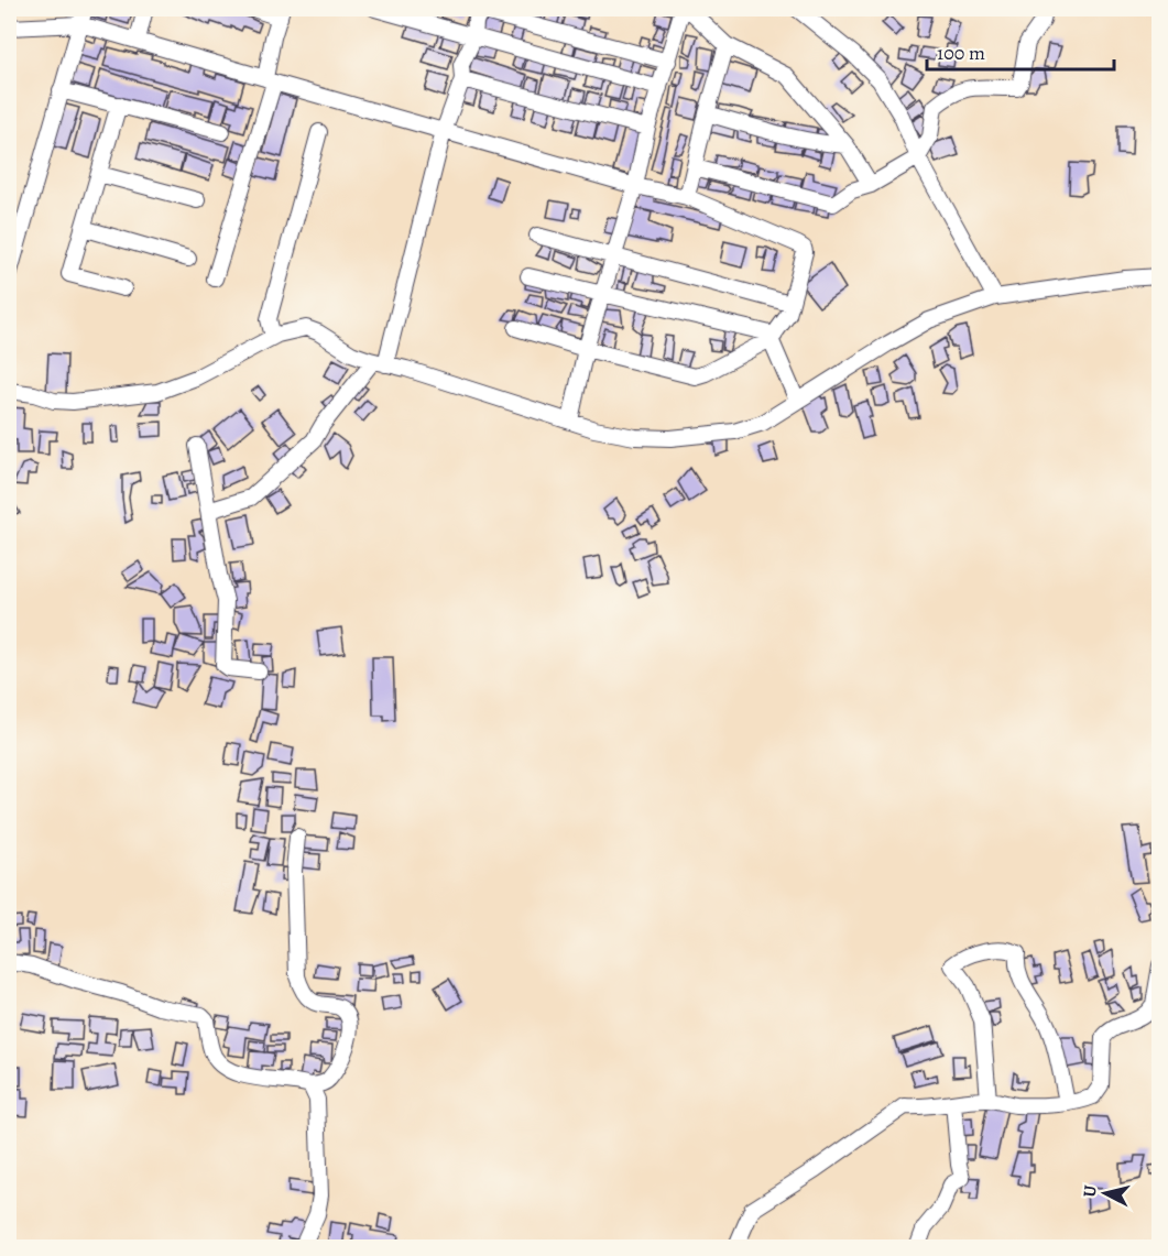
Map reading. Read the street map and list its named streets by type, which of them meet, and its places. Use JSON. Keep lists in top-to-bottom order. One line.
{"scale_bar":"100 m","north":"left"}
